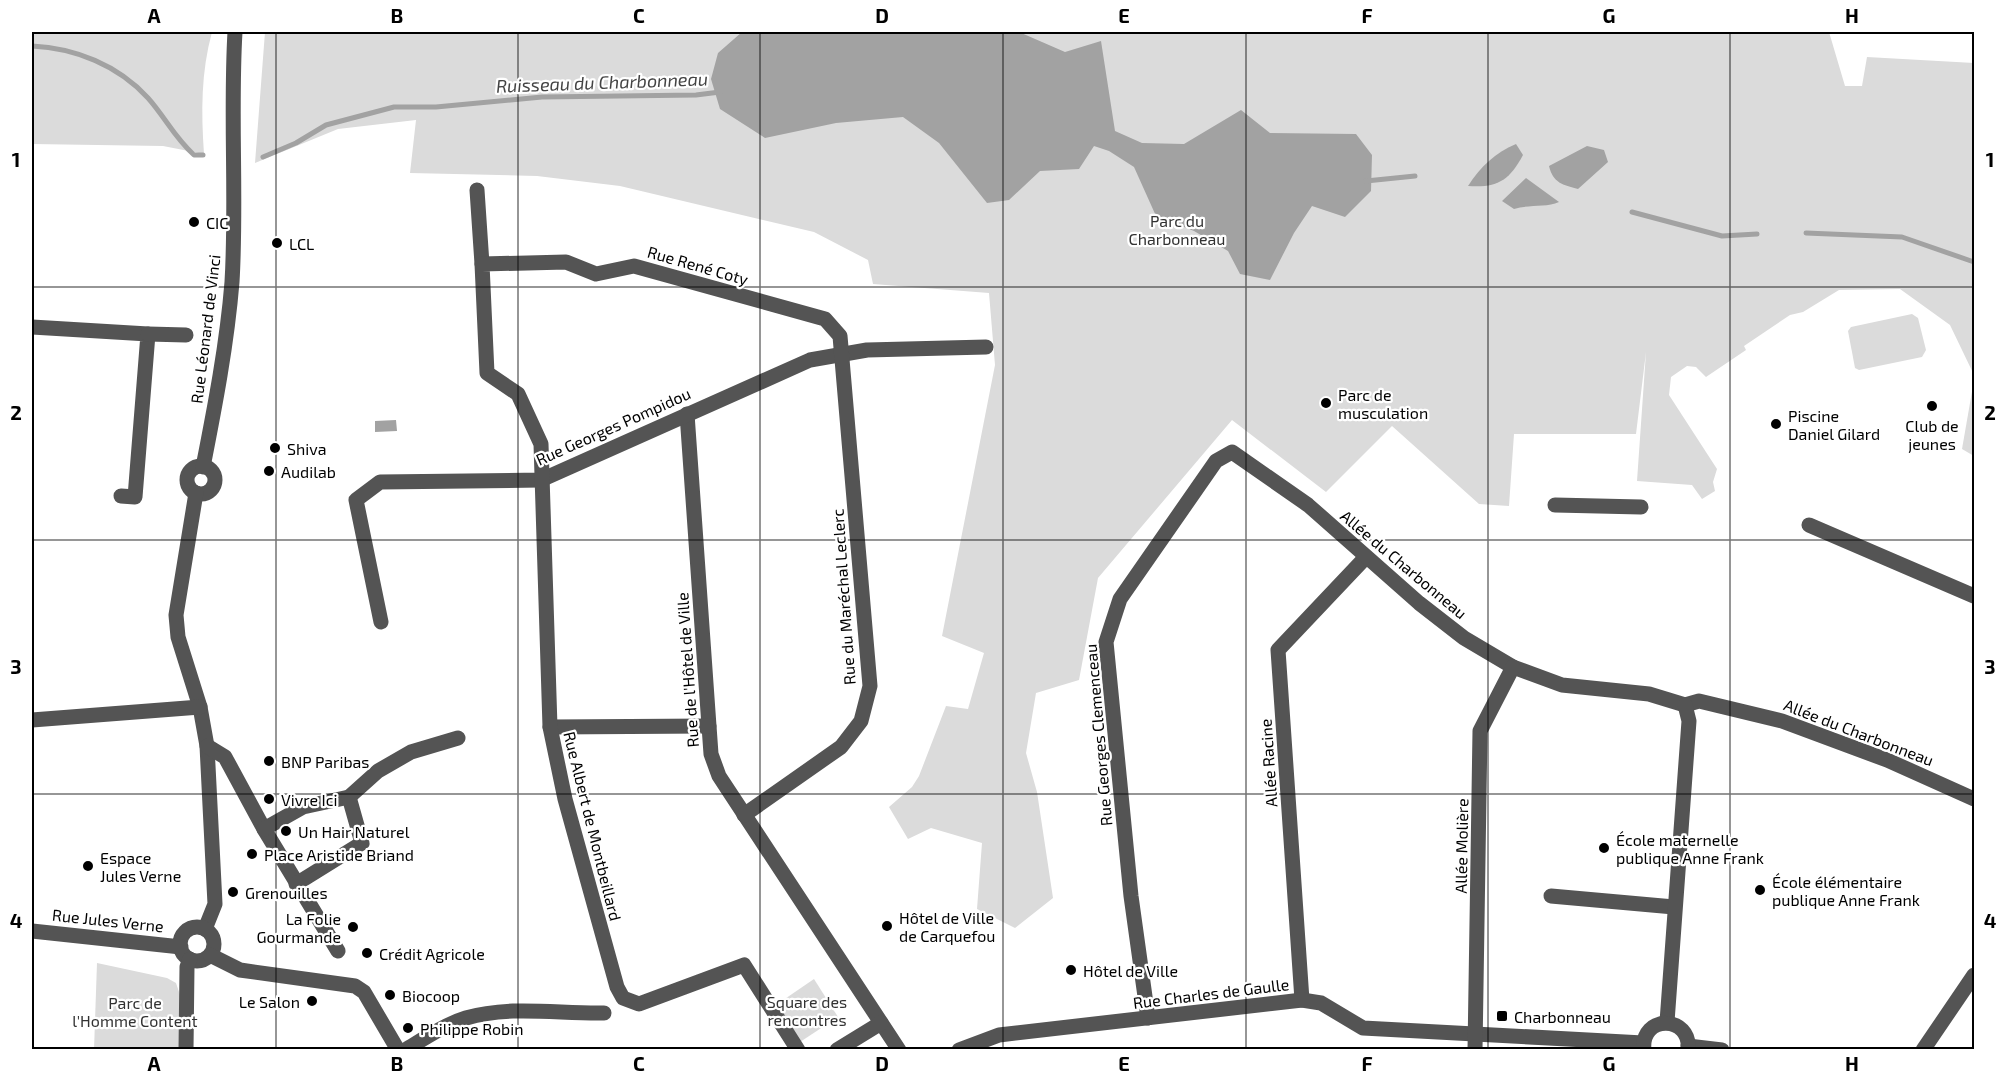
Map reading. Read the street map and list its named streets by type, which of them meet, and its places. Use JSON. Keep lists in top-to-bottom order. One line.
{"streets":{"street":["Rue René Coty","Rue Léonard de Vinci","Rue Georges Pompidou","Allée du Charbonneau","Rue du Maréchal Leclerc","Rue de l'Hôtel de Ville","Rue Georges Clemenceau","Allée Racine","Rue Albert de Montbeillard","Allée Molière","Rue Jules Verne","Rue Charles de Gaulle"]},"crossings":[["Rue René Coty","Rue Georges Pompidou"],["Rue René Coty","Rue du Maréchal Leclerc"],["Rue Georges Pompidou","Rue du Maréchal Leclerc"],["Rue Georges Pompidou","Rue de l'Hôtel de Ville"],["Rue Georges Pompidou","Rue Albert de Montbeillard"],["Allée du Charbonneau","Rue Georges Clemenceau"],["Allée du Charbonneau","Allée Racine"],["Allée du Charbonneau","Allée Molière"],["Rue du Maréchal Leclerc","Rue de l'Hôtel de Ville"],["Rue Georges Clemenceau","Rue Charles de Gaulle"],["Allée Racine","Rue Charles de Gaulle"],["Allée Molière","Rue Charles de Gaulle"]],"water":["Ruisseau du Charbonneau"],"parks":["Parc du Charbonneau","Square des rencontres","Parc de l'Homme Content"],"places":{"other":["CIC","LCL","Parc de musculation","Club de jeunes","Piscine Daniel Gilard","Shiva","Audilab","BNP Paribas","Vivre Ici","Un Hair Naturel","École maternelle publique Anne Frank","Place Aristide Briand","Espace Jules Verne","École élémentaire publique Anne Frank","Grenouilles","Hôtel de Ville de Carquefou","La Folie Gourmande","Crédit Agricole","Hôtel de Ville","Biocoop","Le Salon","Philippe Robin"],"transit":["Charbonneau"]},"grid":{"columns":["A","B","C","D","E","F","G","H"],"rows":["1","2","3","4"]}}
